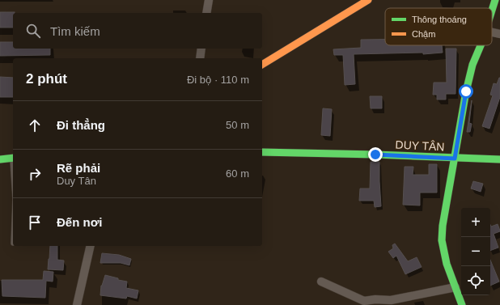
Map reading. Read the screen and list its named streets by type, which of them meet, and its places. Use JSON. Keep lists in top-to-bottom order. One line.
{"streets":{"main road":["DUY TÂN"]},"legend":["Thông thoáng","Chậm"],"page":{"search":"Tìm kiếm","heading":["2 phút","Đi bộ · 110 m"],"list":[["Đi thẳng","50 m"],["Rẽ phải","Duy Tân","60 m"],"Đến nơi"],"map_buttons":["+","−"]}}
